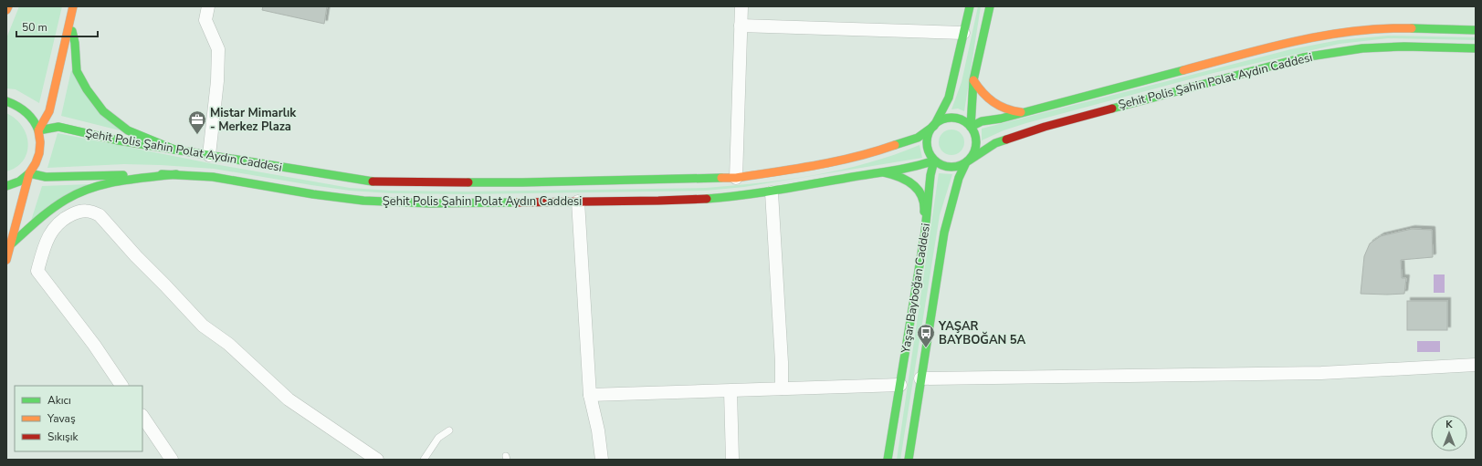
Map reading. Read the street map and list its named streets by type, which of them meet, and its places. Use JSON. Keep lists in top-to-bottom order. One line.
{"streets":{"main road":["Şehit Polis Şahin Polat Aydın Caddesi","Yaşar Bayboğan Caddesi"]},"crossings":[["Şehit Polis Şahin Polat Aydın Caddesi","Yaşar Bayboğan Caddesi"]],"places":{"office":["Mistar Mimarlık - Merkez Plaza"],"bus stop":["YAŞAR BAYBOĞAN 5A"]},"legend":["Akıcı","Yavaş","Sıkışık"],"scale_bar":"50 m","north":"top"}
